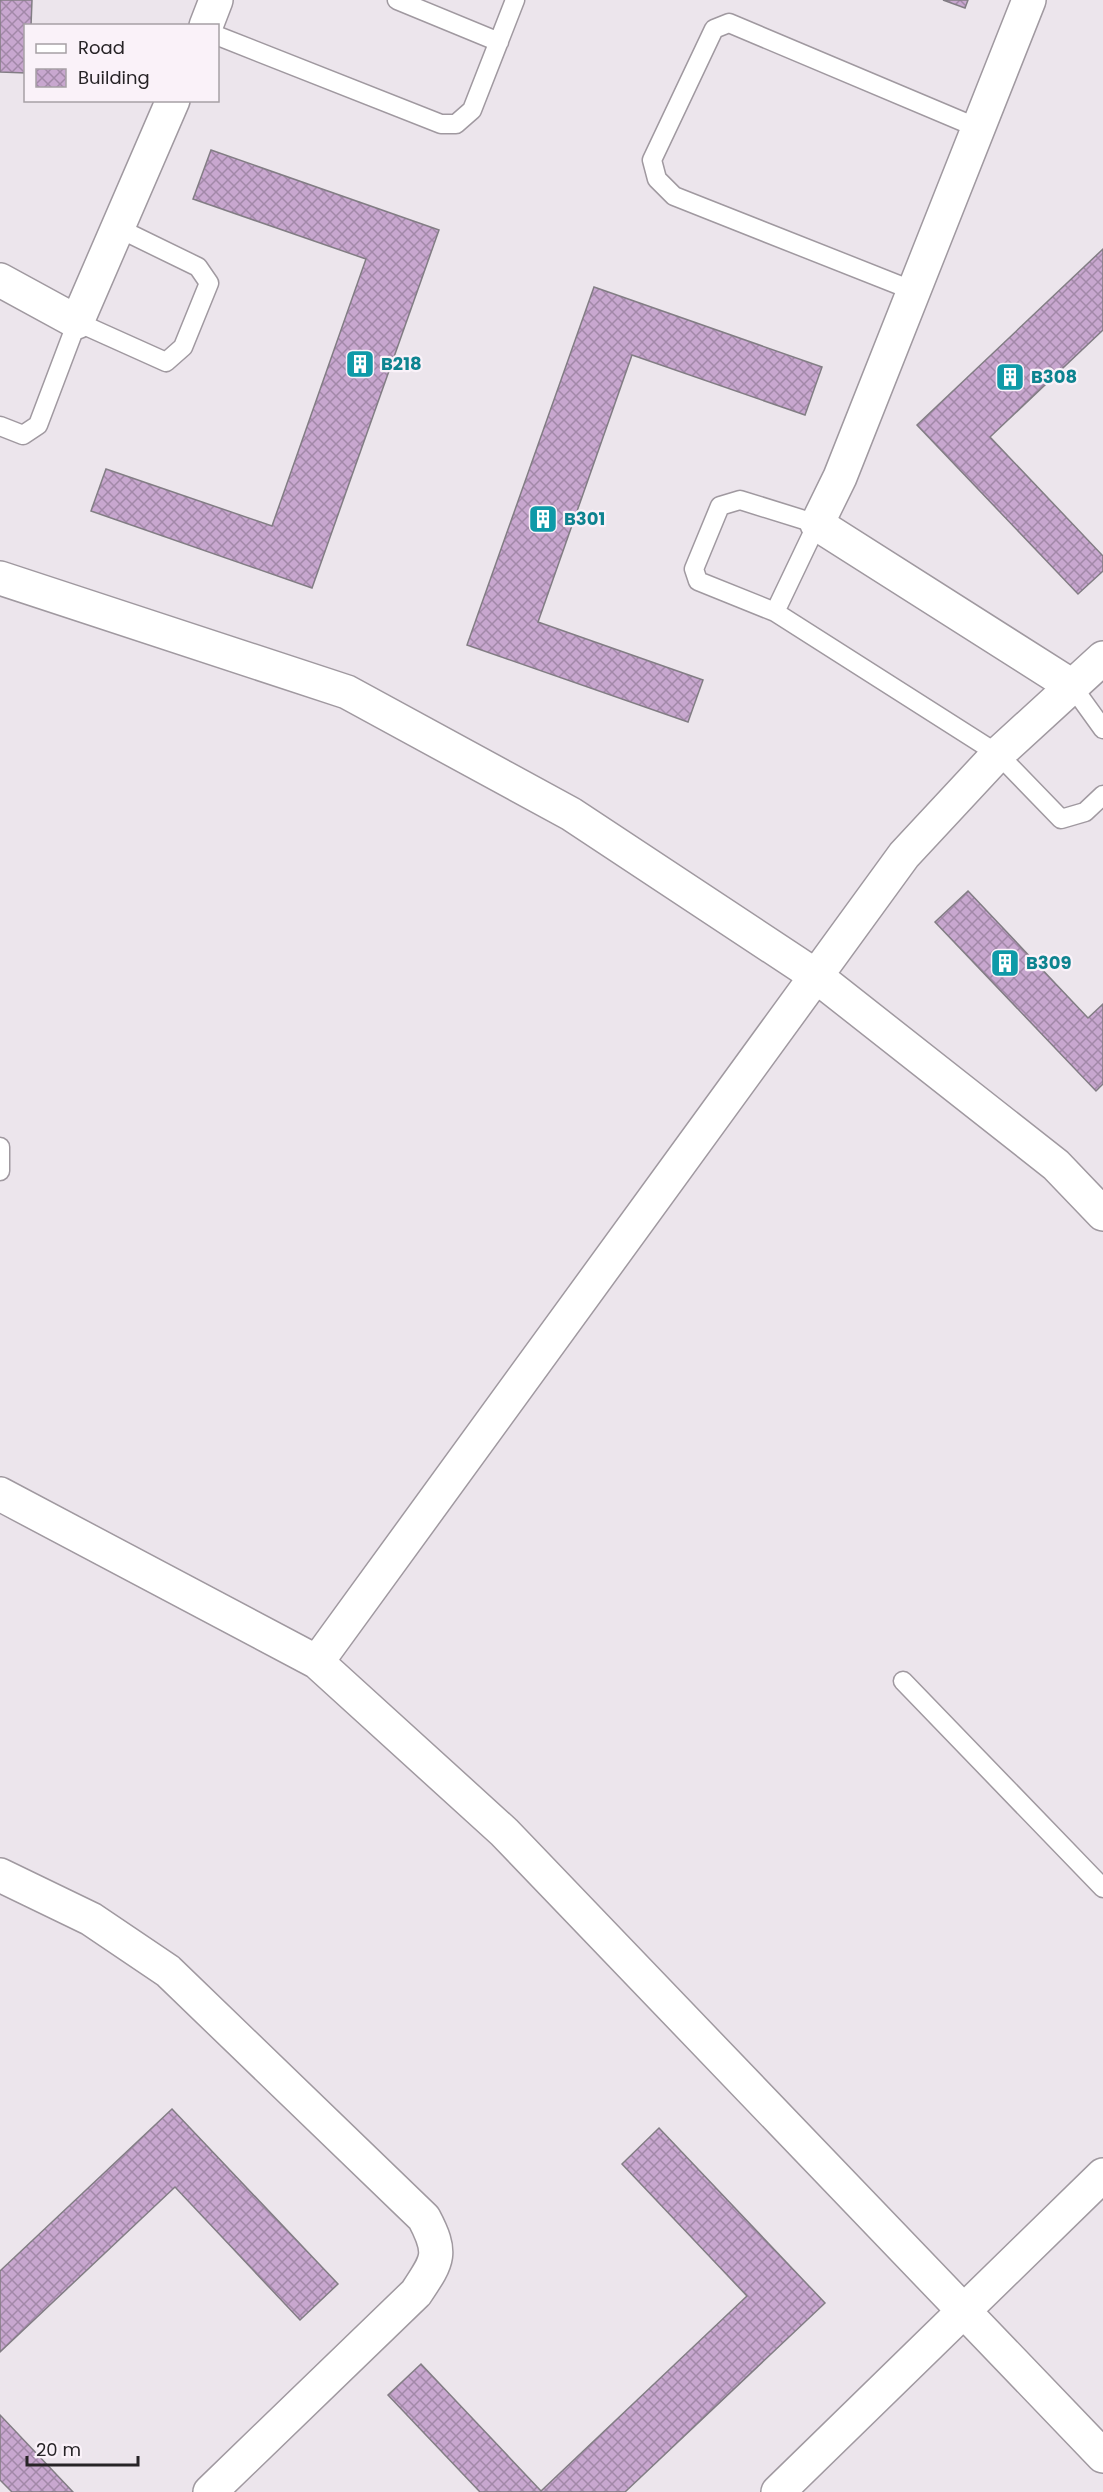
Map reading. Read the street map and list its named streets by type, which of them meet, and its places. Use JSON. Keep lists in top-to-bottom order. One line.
{"places":{"building":["B218","B308","B301","B309"]},"legend":["Road","Building"],"scale_bar":"20 m"}
